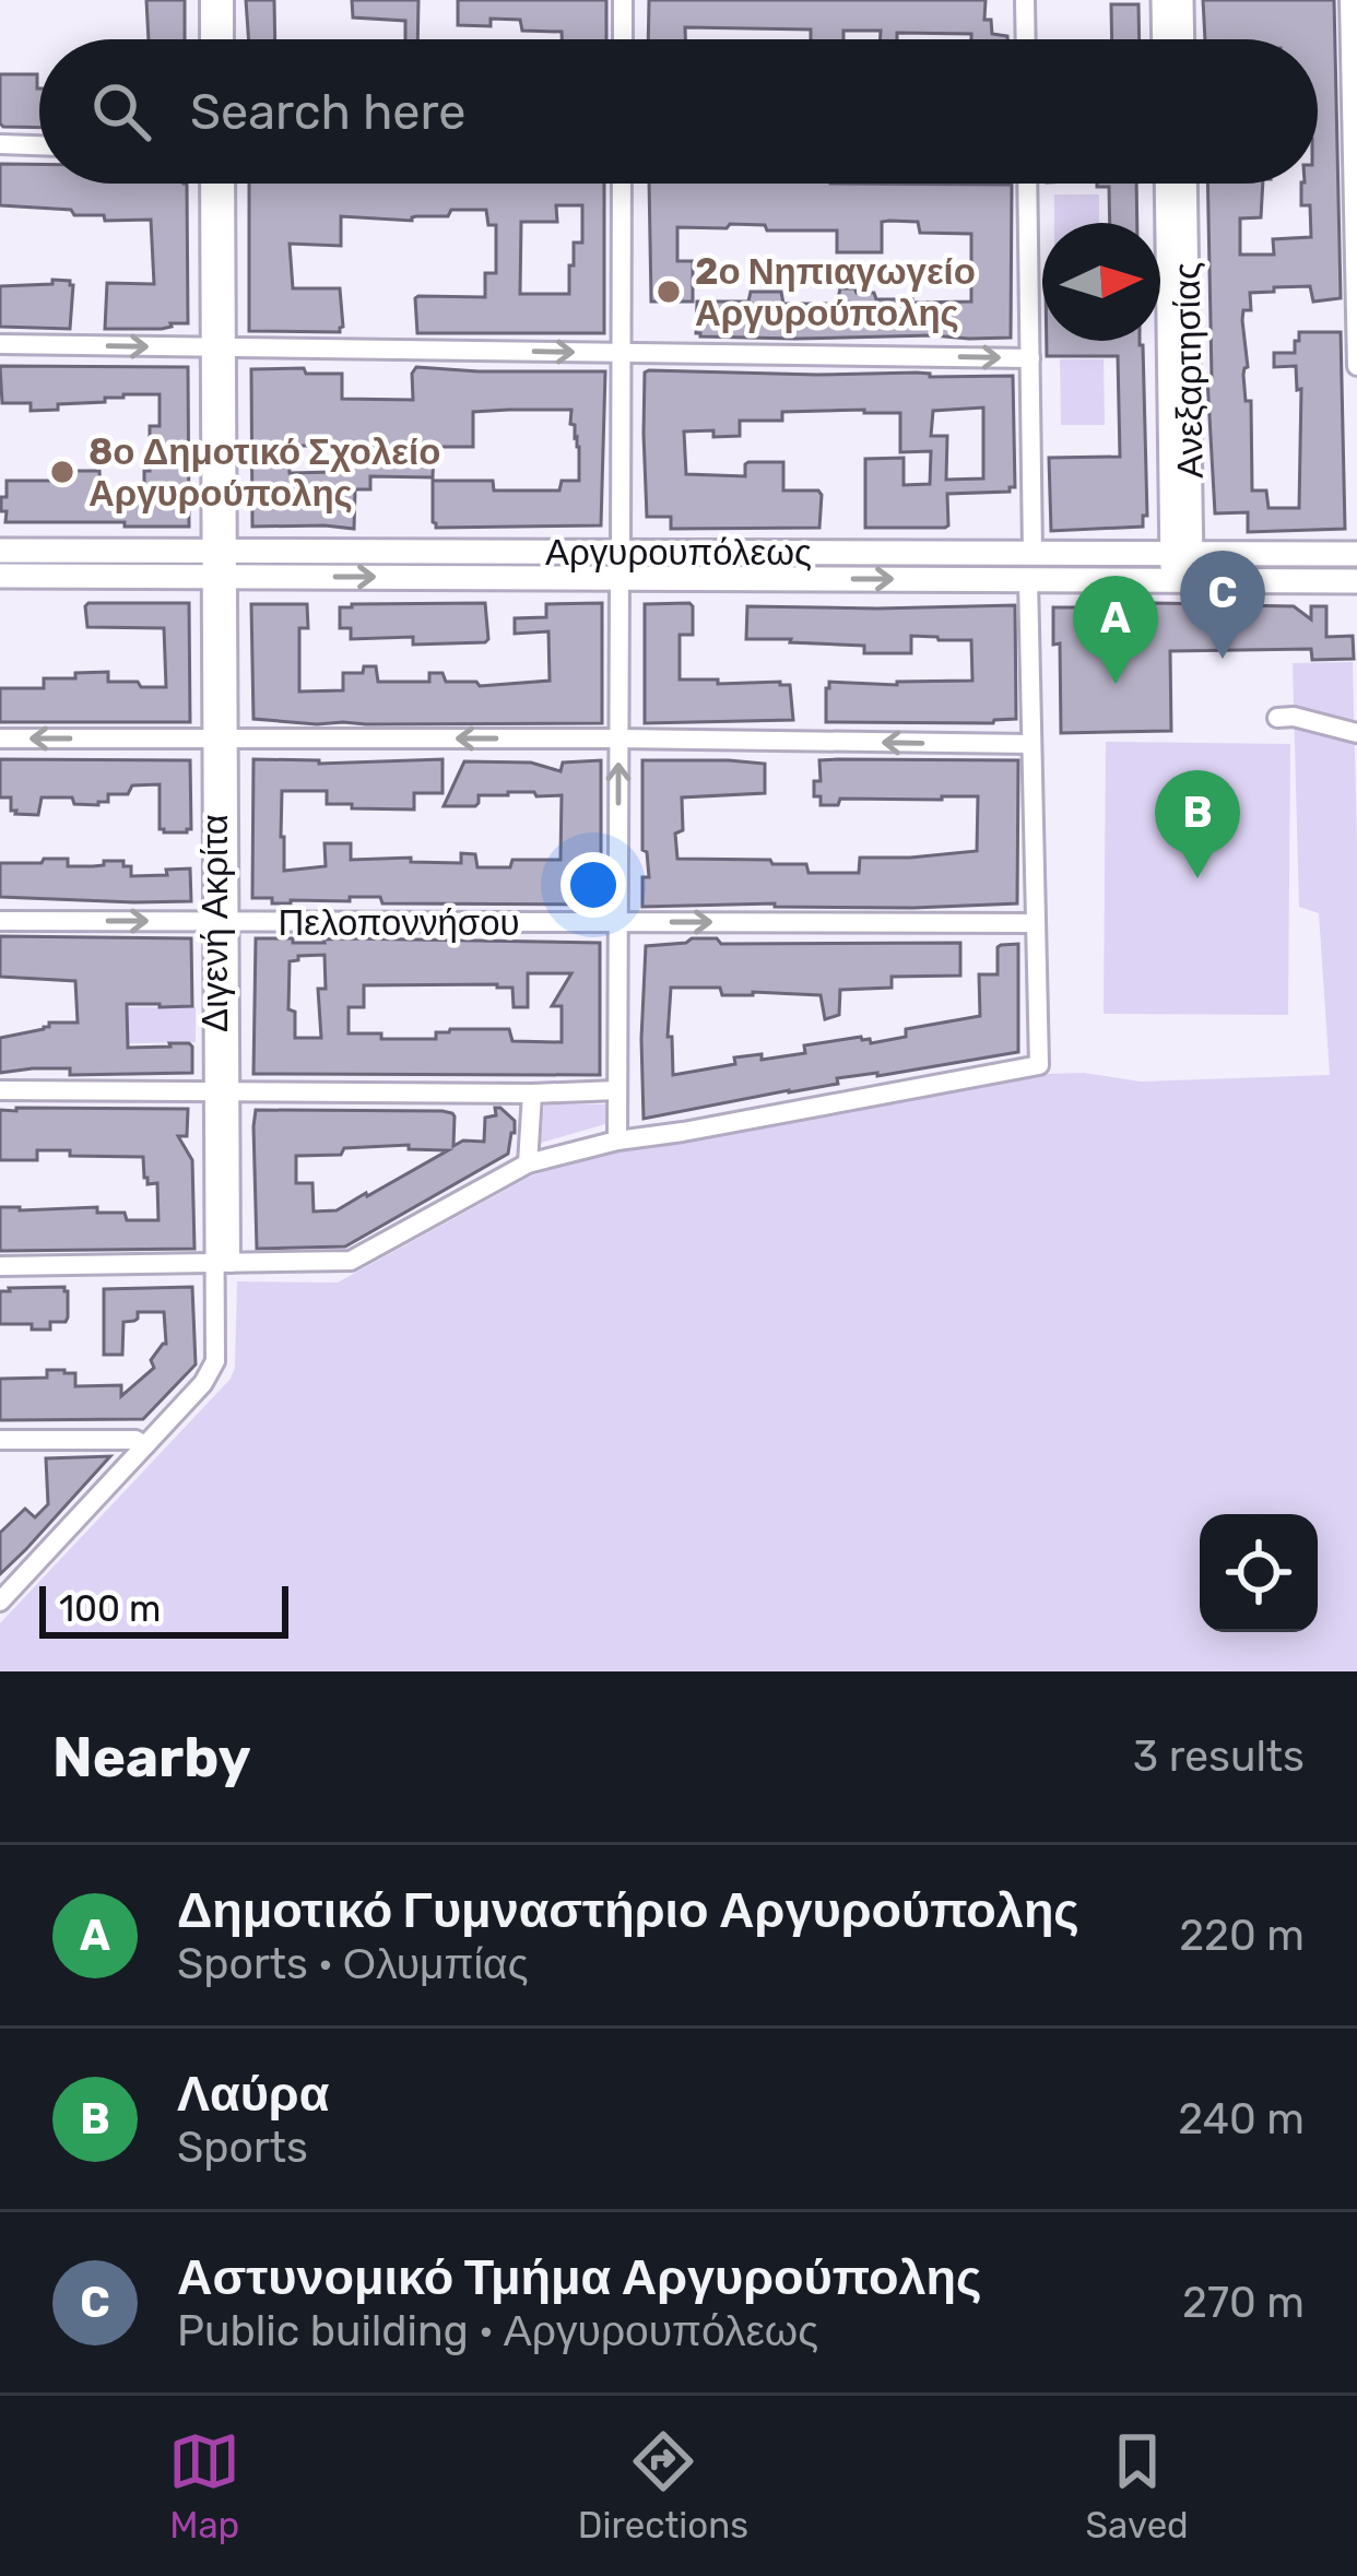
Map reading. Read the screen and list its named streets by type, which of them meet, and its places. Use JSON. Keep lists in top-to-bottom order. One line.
{"streets":{"main road":["Ανεξαρτησίας","Αργυρουπόλεως"],"street":["Πελοποννήσου","Διγενή Ακρίτα"]},"crossings":[["Ανεξαρτησίας","Αργυρουπόλεως"],["Αργυρουπόλεως","Διγενή Ακρίτα"],["Πελοποννήσου","Διγενή Ακρίτα"]],"one_way":["Πελοποννήσου"],"places":["2ο Νηπιαγωγείο Αργυρούπολης","8ο Δημοτικό Σχολείο Αργυρούπολης"],"scale_bar":"100 m","north":"right","page":{"search":"Search here","pins":["C","A","B"],"scale":"100 m","heading":["Nearby","3 results"],"list":[{"mark":"A","name":"Δημοτικό Γυμναστήριο Αργυρούπολης","note":"Sports · Ολυμπίας","value":"220 m"},{"mark":"B","name":"Λαύρα","note":"Sports","value":"240 m"},{"mark":"C","name":"Αστυνομικό Τμήμα Αργυρούπολης","note":"Public building · Αργυρουπόλεως","value":"270 m"}],"nav":["Map","Directions","Saved"]}}
